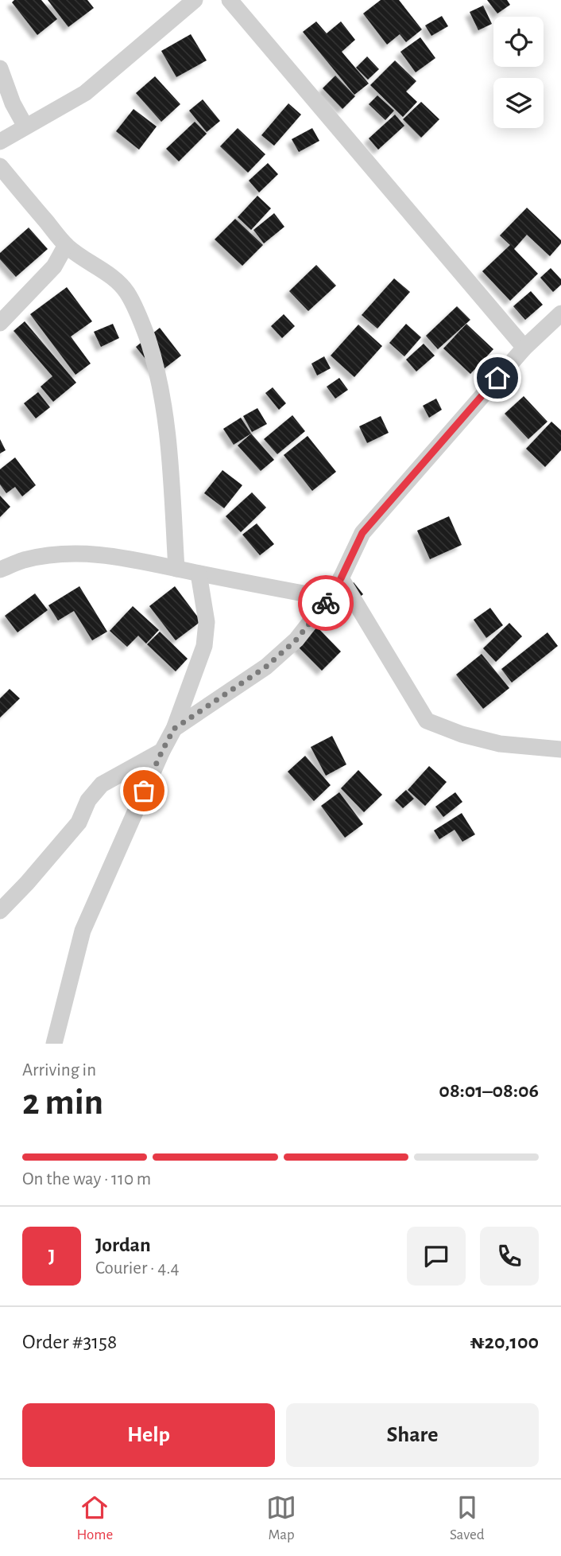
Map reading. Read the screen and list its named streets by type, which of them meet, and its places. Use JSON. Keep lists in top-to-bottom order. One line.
{"page":{"heading":["2 min","Arriving in","08:01–08:06"],"panel":["Jordan","Courier · 4.4","Order #3158","₦20,100"],"bar":"On the way · 110 m","round":"J","buttons":["Help","Share"],"tabs":["Home","Map","Saved"]}}
